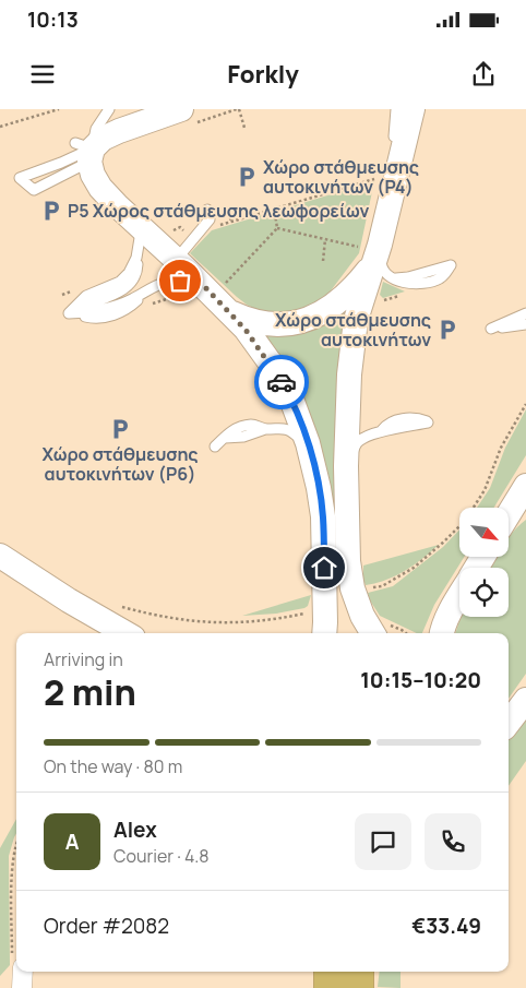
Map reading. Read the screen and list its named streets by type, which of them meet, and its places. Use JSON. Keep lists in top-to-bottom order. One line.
{"places":{"parking":["Χώρο στάθμευσης αυτοκινήτων (P4)","P5 Χώρος στάθμευσης λεωφορείων","Χώρο στάθμευσης αυτοκινήτων","Χώρο στάθμευσης αυτοκινήτων (P6)"]},"north":"bottom right","page":{"status":"10:13","header":"Forkly","heading":["2 min","Arriving in","10:15–10:20"],"panel":["Alex","Courier · 4.8","Order #2082","€33.49"],"bar":"On the way · 80 m","round":"A"}}
